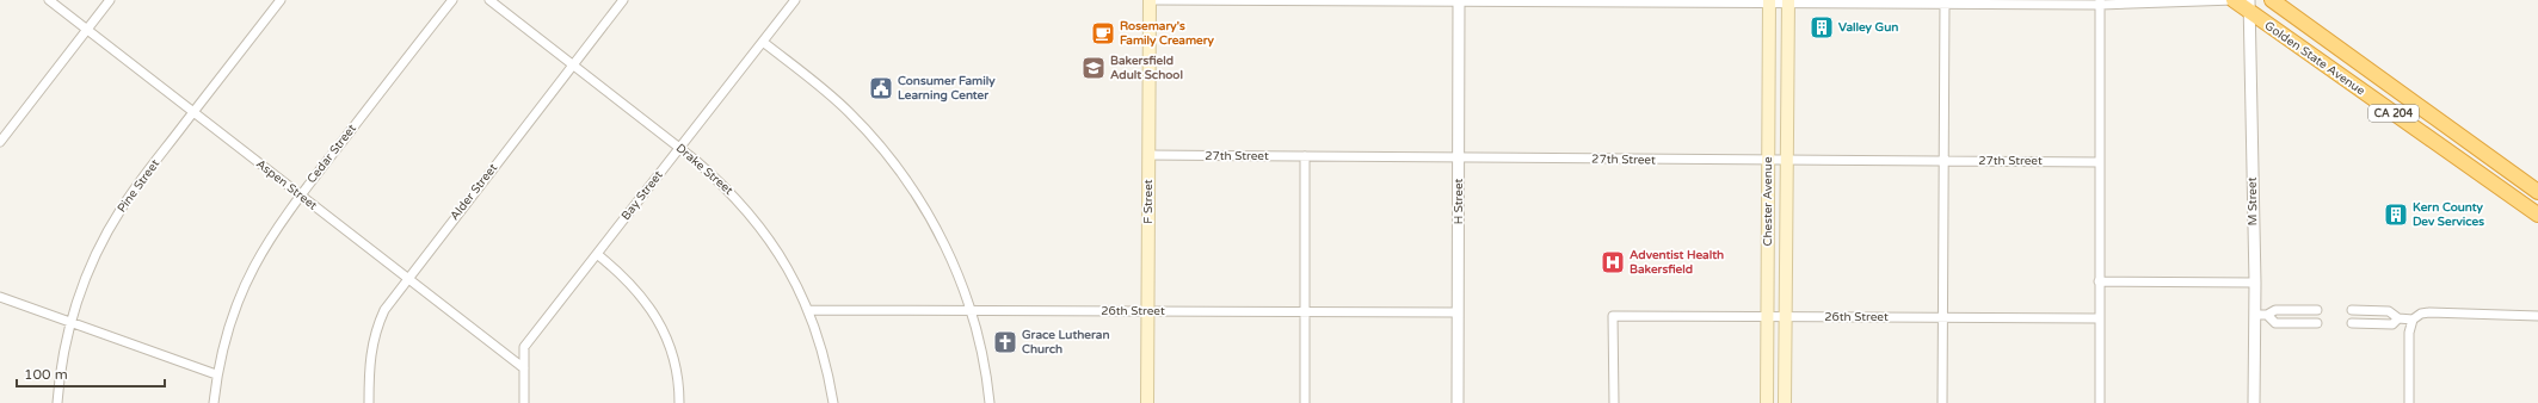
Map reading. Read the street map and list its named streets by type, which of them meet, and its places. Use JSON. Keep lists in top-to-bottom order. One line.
{"streets":{"highway":["Golden State Avenue","CA 204"],"main road":["F Street","Chester Avenue"],"street":["Cedar Street","27th Street","Drake Street","Aspen Street","Pine Street","Alder Street","Bay Street","H Street","M Street","26th Street"]},"crossings":[["Golden State Avenue","M Street"],["Cedar Street","Aspen Street"],["27th Street","F Street"],["27th Street","H Street"],["27th Street","Chester Avenue"],["Drake Street","Alder Street"],["Drake Street","Bay Street"],["Drake Street","26th Street"],["Aspen Street","Pine Street"],["Aspen Street","Alder Street"],["Aspen Street","Bay Street"],["F Street","26th Street"],["H Street","26th Street"],["Chester Avenue","26th Street"]],"places":{"building":["Valley Gun","Kern County Dev Services"],"cafe":["Rosemary's Family Creamery"],"school or university":["Bakersfield Adult School"],"public building":["Consumer Family Learning Center"],"hospital":["Adventist Health Bakersfield"],"church":["Grace Lutheran Church"]},"scale_bar":"100 m"}
